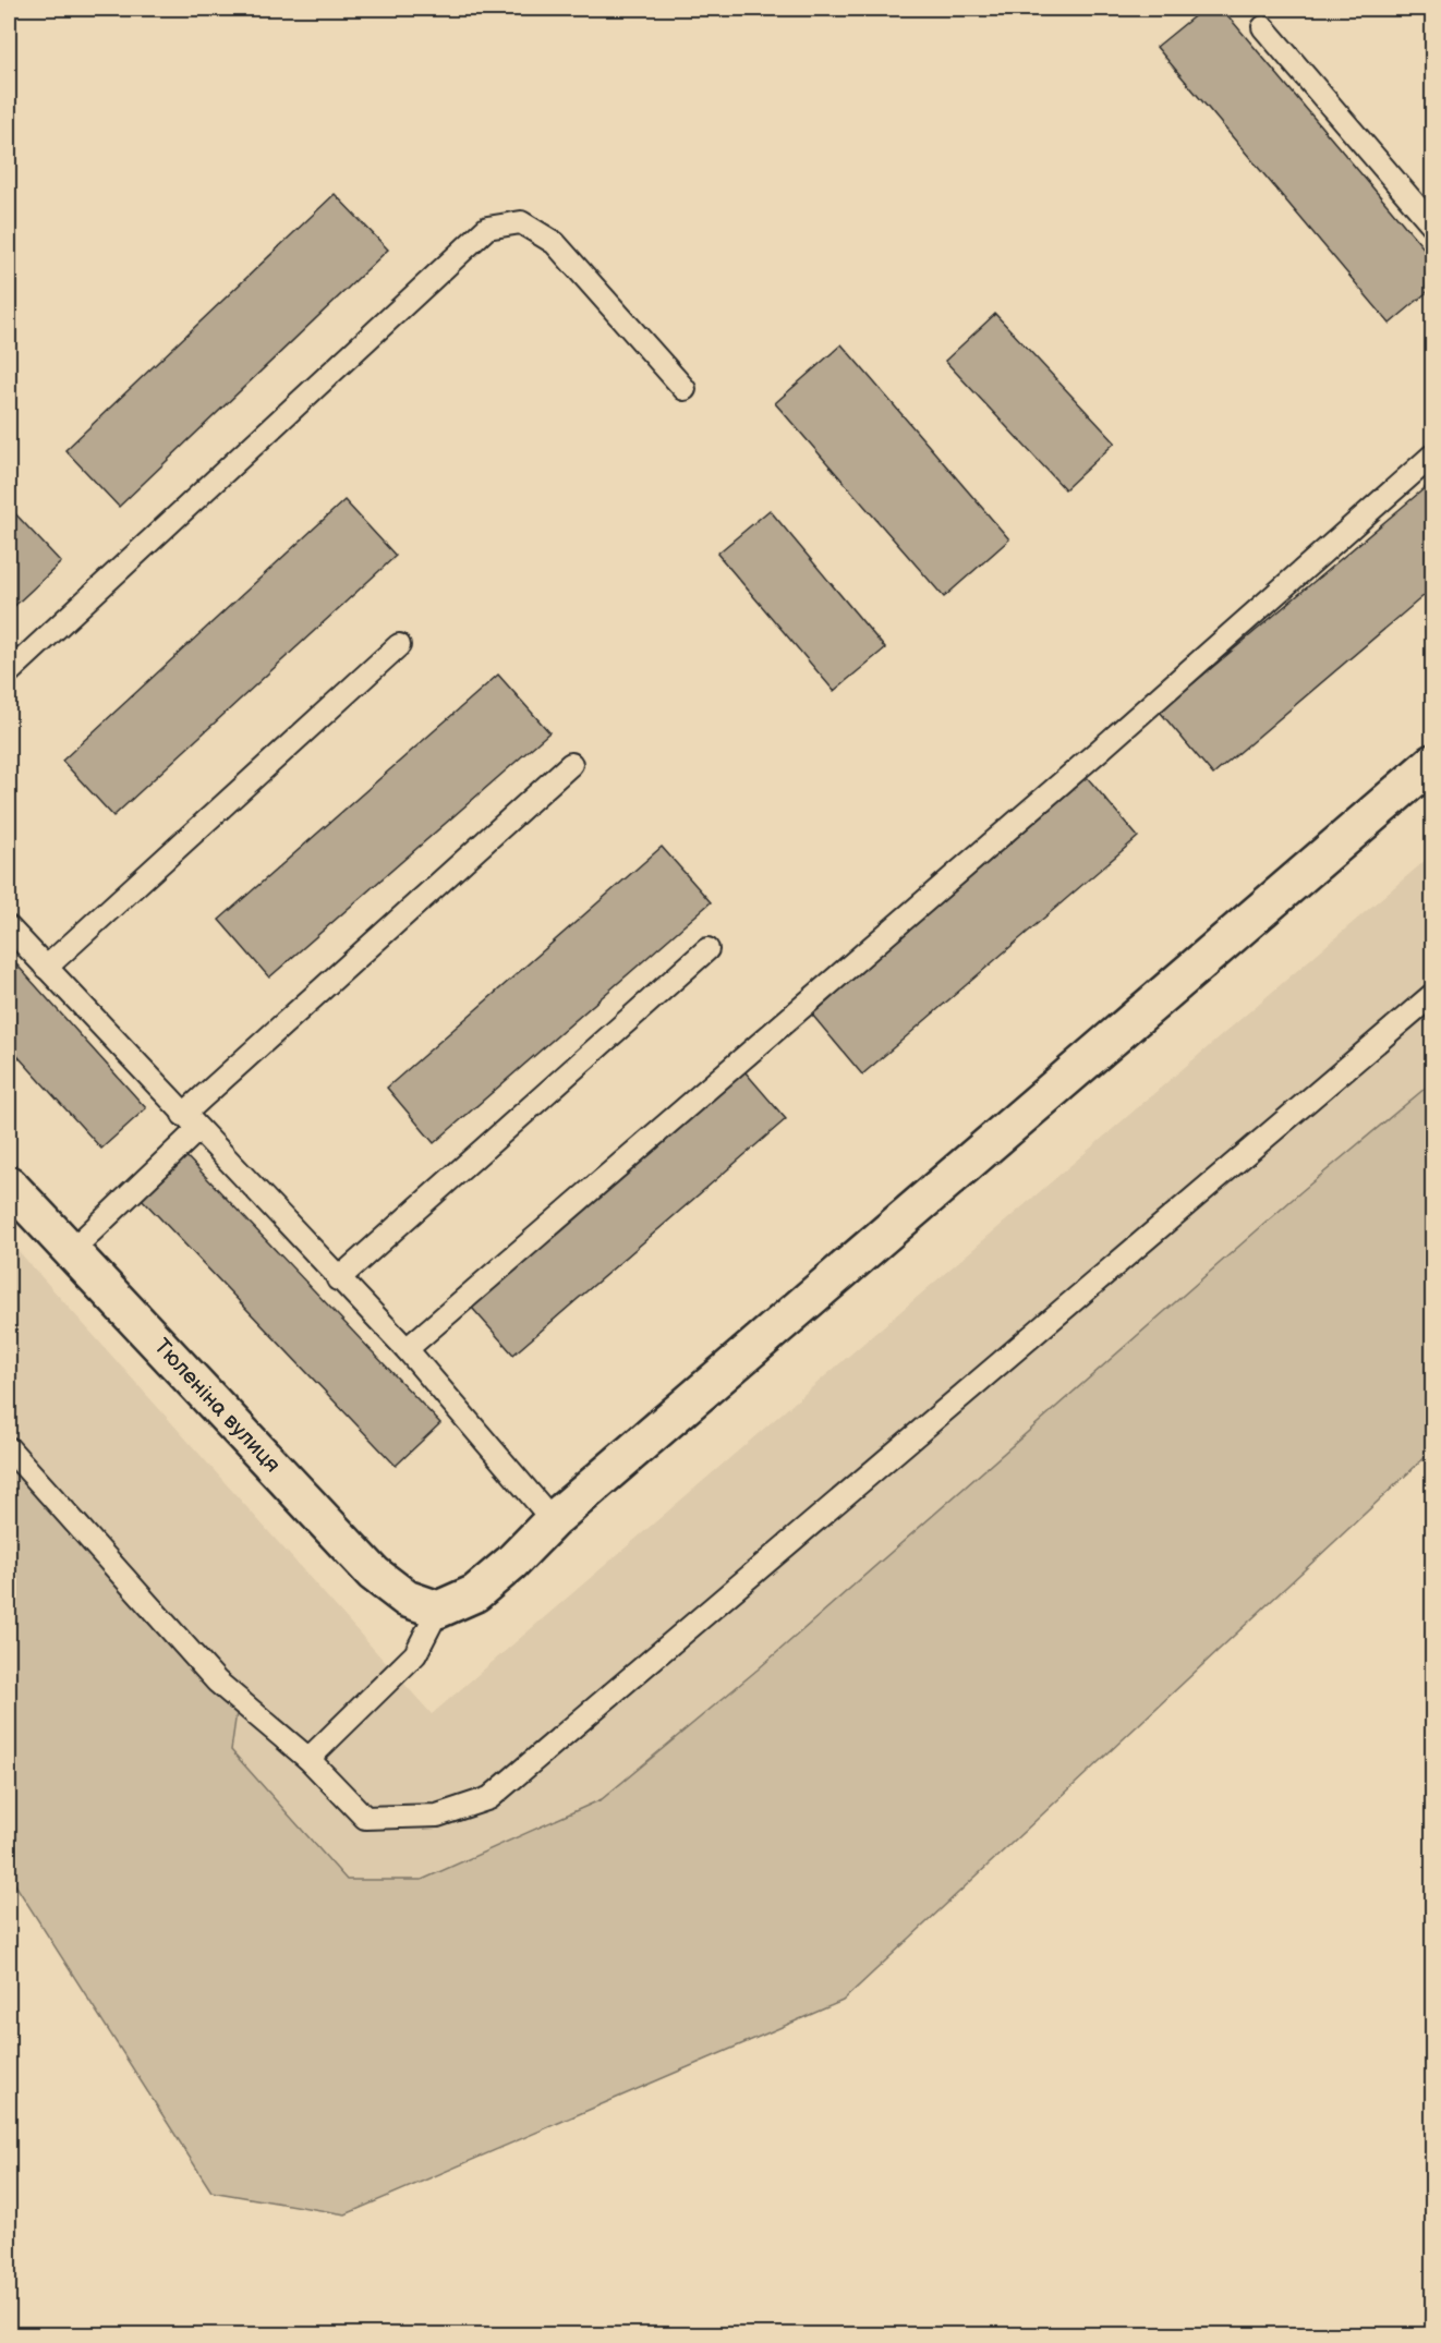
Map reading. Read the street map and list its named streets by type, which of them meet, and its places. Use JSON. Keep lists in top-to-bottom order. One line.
{"streets":{"street":["Тюленіна вулиця"]}}
